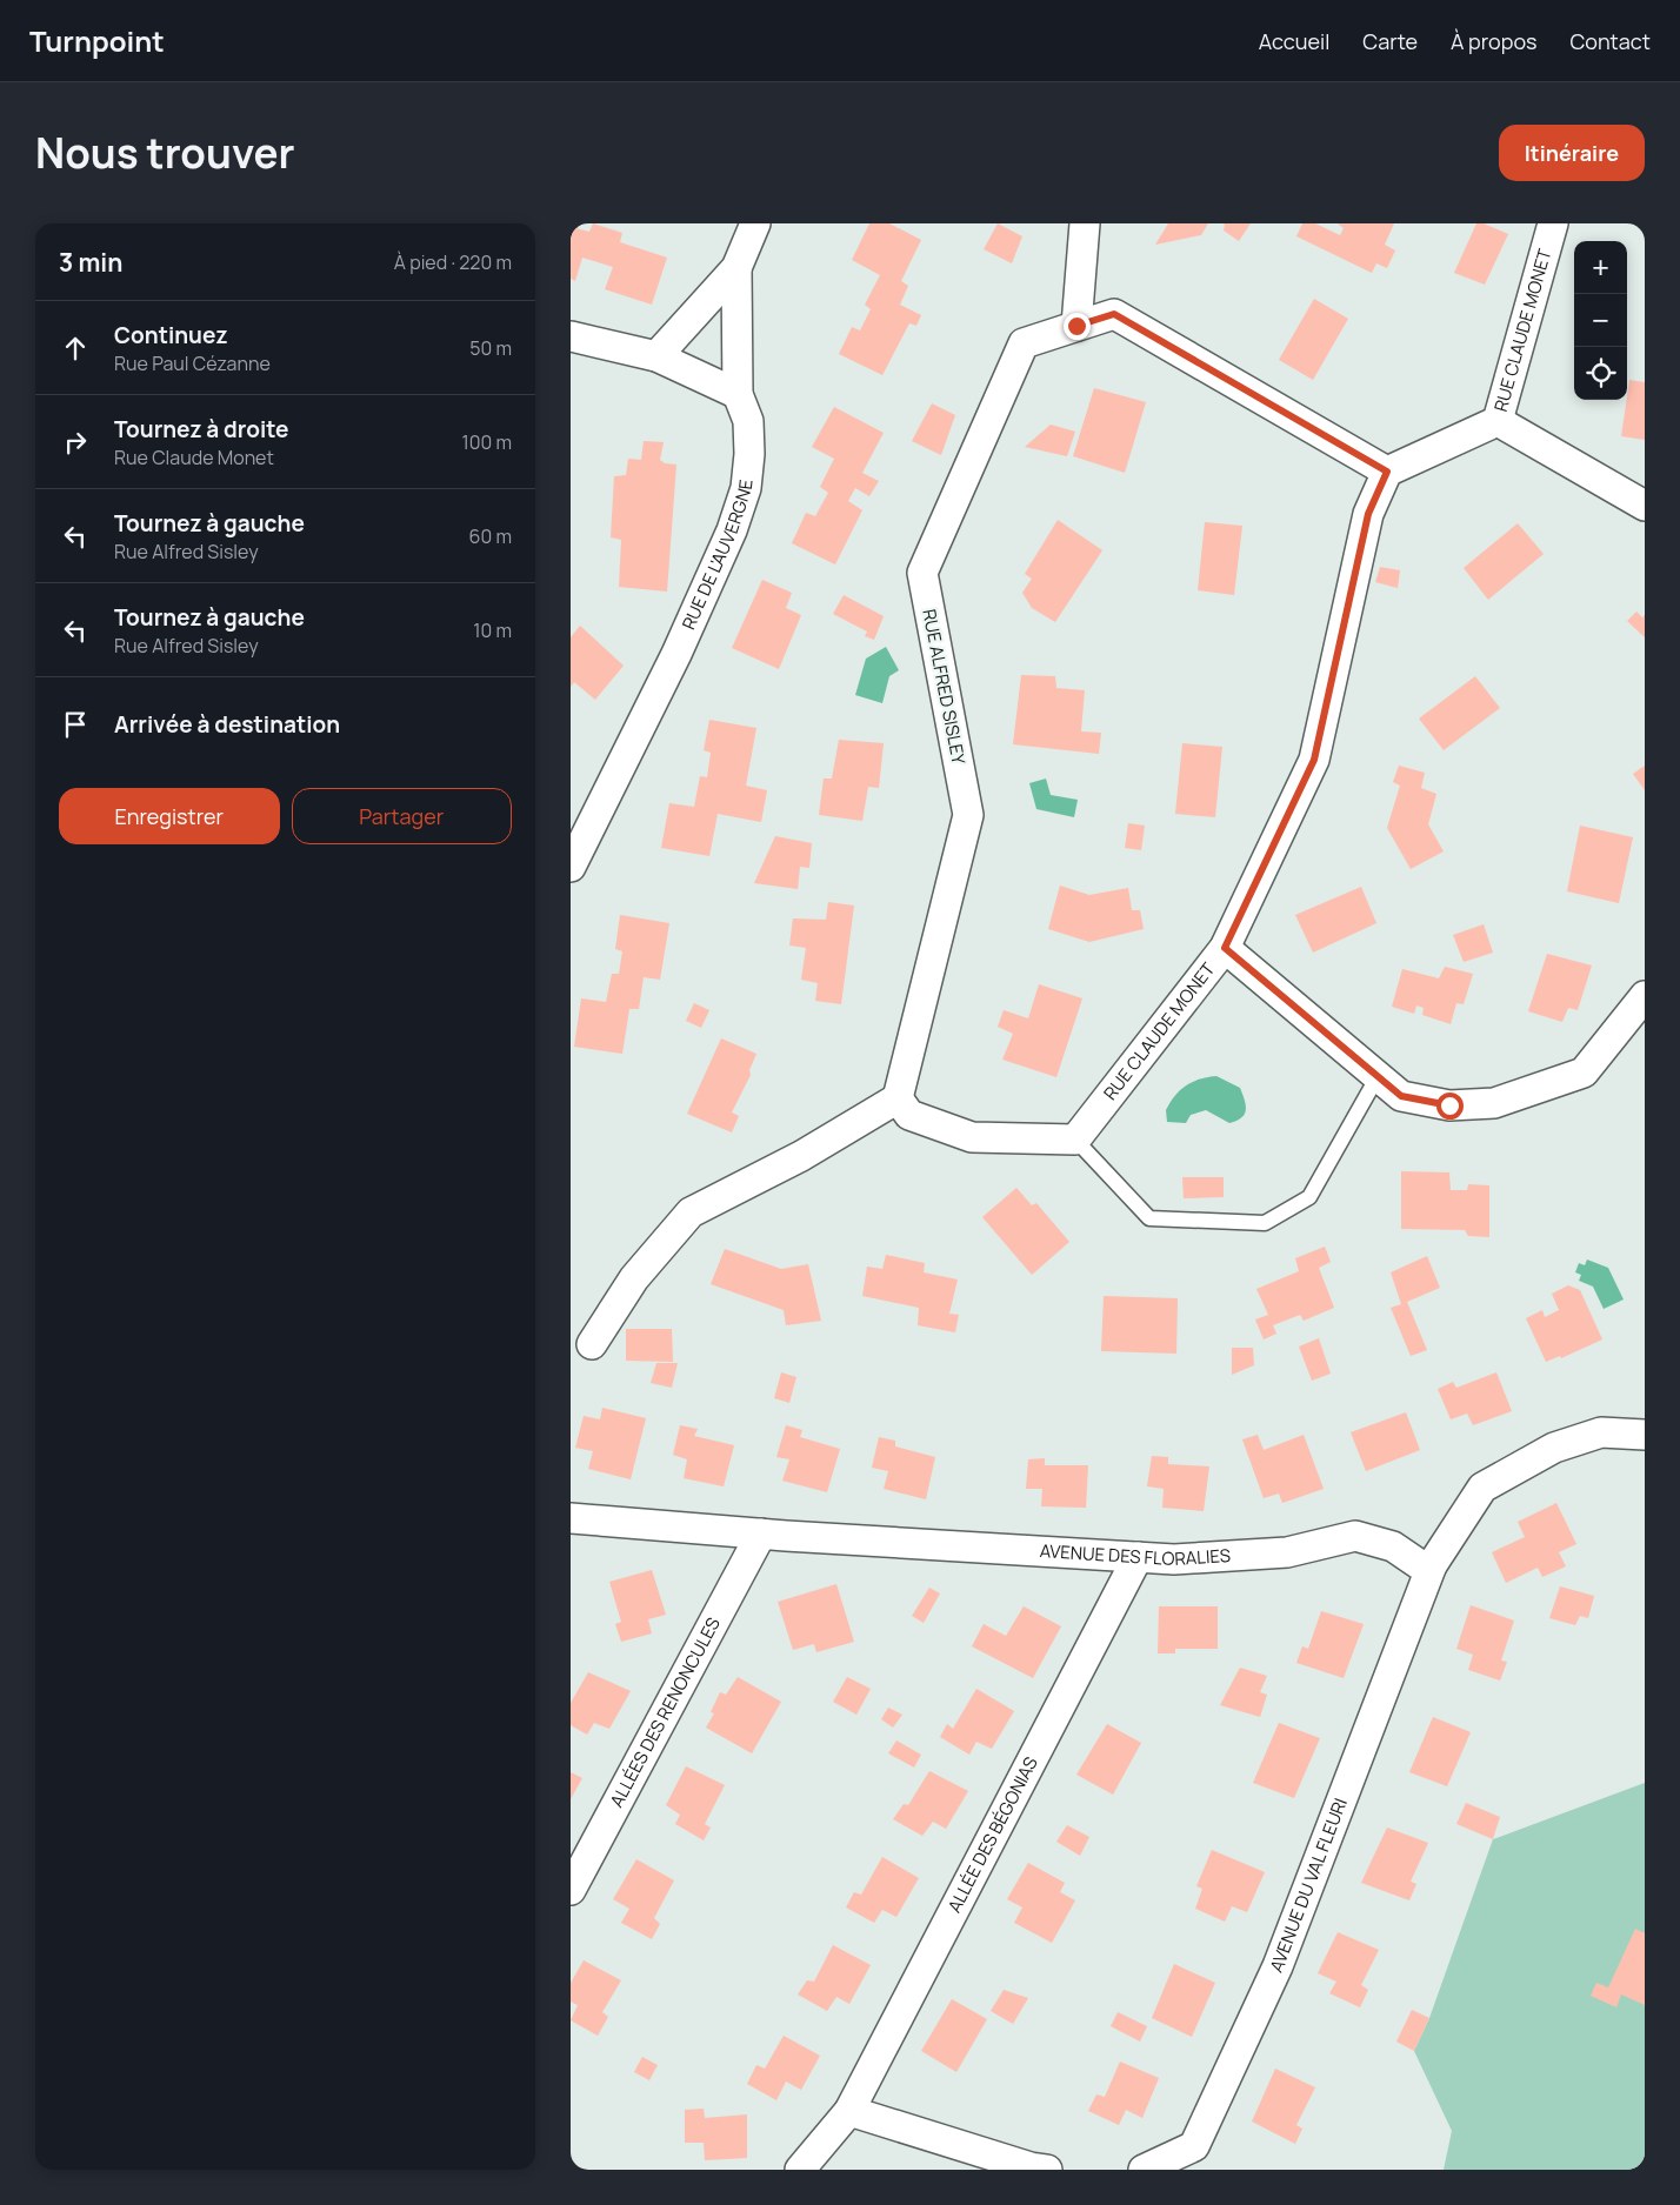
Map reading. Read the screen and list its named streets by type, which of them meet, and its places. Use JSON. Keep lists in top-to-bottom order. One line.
{"streets":{"street":["RUE CLAUDE MONET","RUE DE L'AUVERGNE","RUE ALFRED SISLEY","AVENUE DES FLORALIES","ALLÉES DES RENONCULES","ALLÉE DES BÉGONIAS","AVENUE DU VAL FLEURI"]},"crossings":[["RUE CLAUDE MONET","RUE ALFRED SISLEY"],["AVENUE DES FLORALIES","ALLÉES DES RENONCULES"],["AVENUE DES FLORALIES","ALLÉE DES BÉGONIAS"],["AVENUE DES FLORALIES","AVENUE DU VAL FLEURI"]],"page":{"header":"Turnpoint","nav":["Accueil","Carte","À propos","Contact"],"title":"Nous trouver","buttons":["Itinéraire",["Enregistrer","Partager"]],"heading":["3 min","À pied · 220 m"],"map_buttons":["+","−"],"list":[["Continuez","Rue Paul Cézanne","50 m"],["Tournez à droite","Rue Claude Monet","100 m"],["Tournez à gauche","Rue Alfred Sisley","60 m"],["Tournez à gauche","Rue Alfred Sisley","10 m"],"Arrivée à destination"]}}
